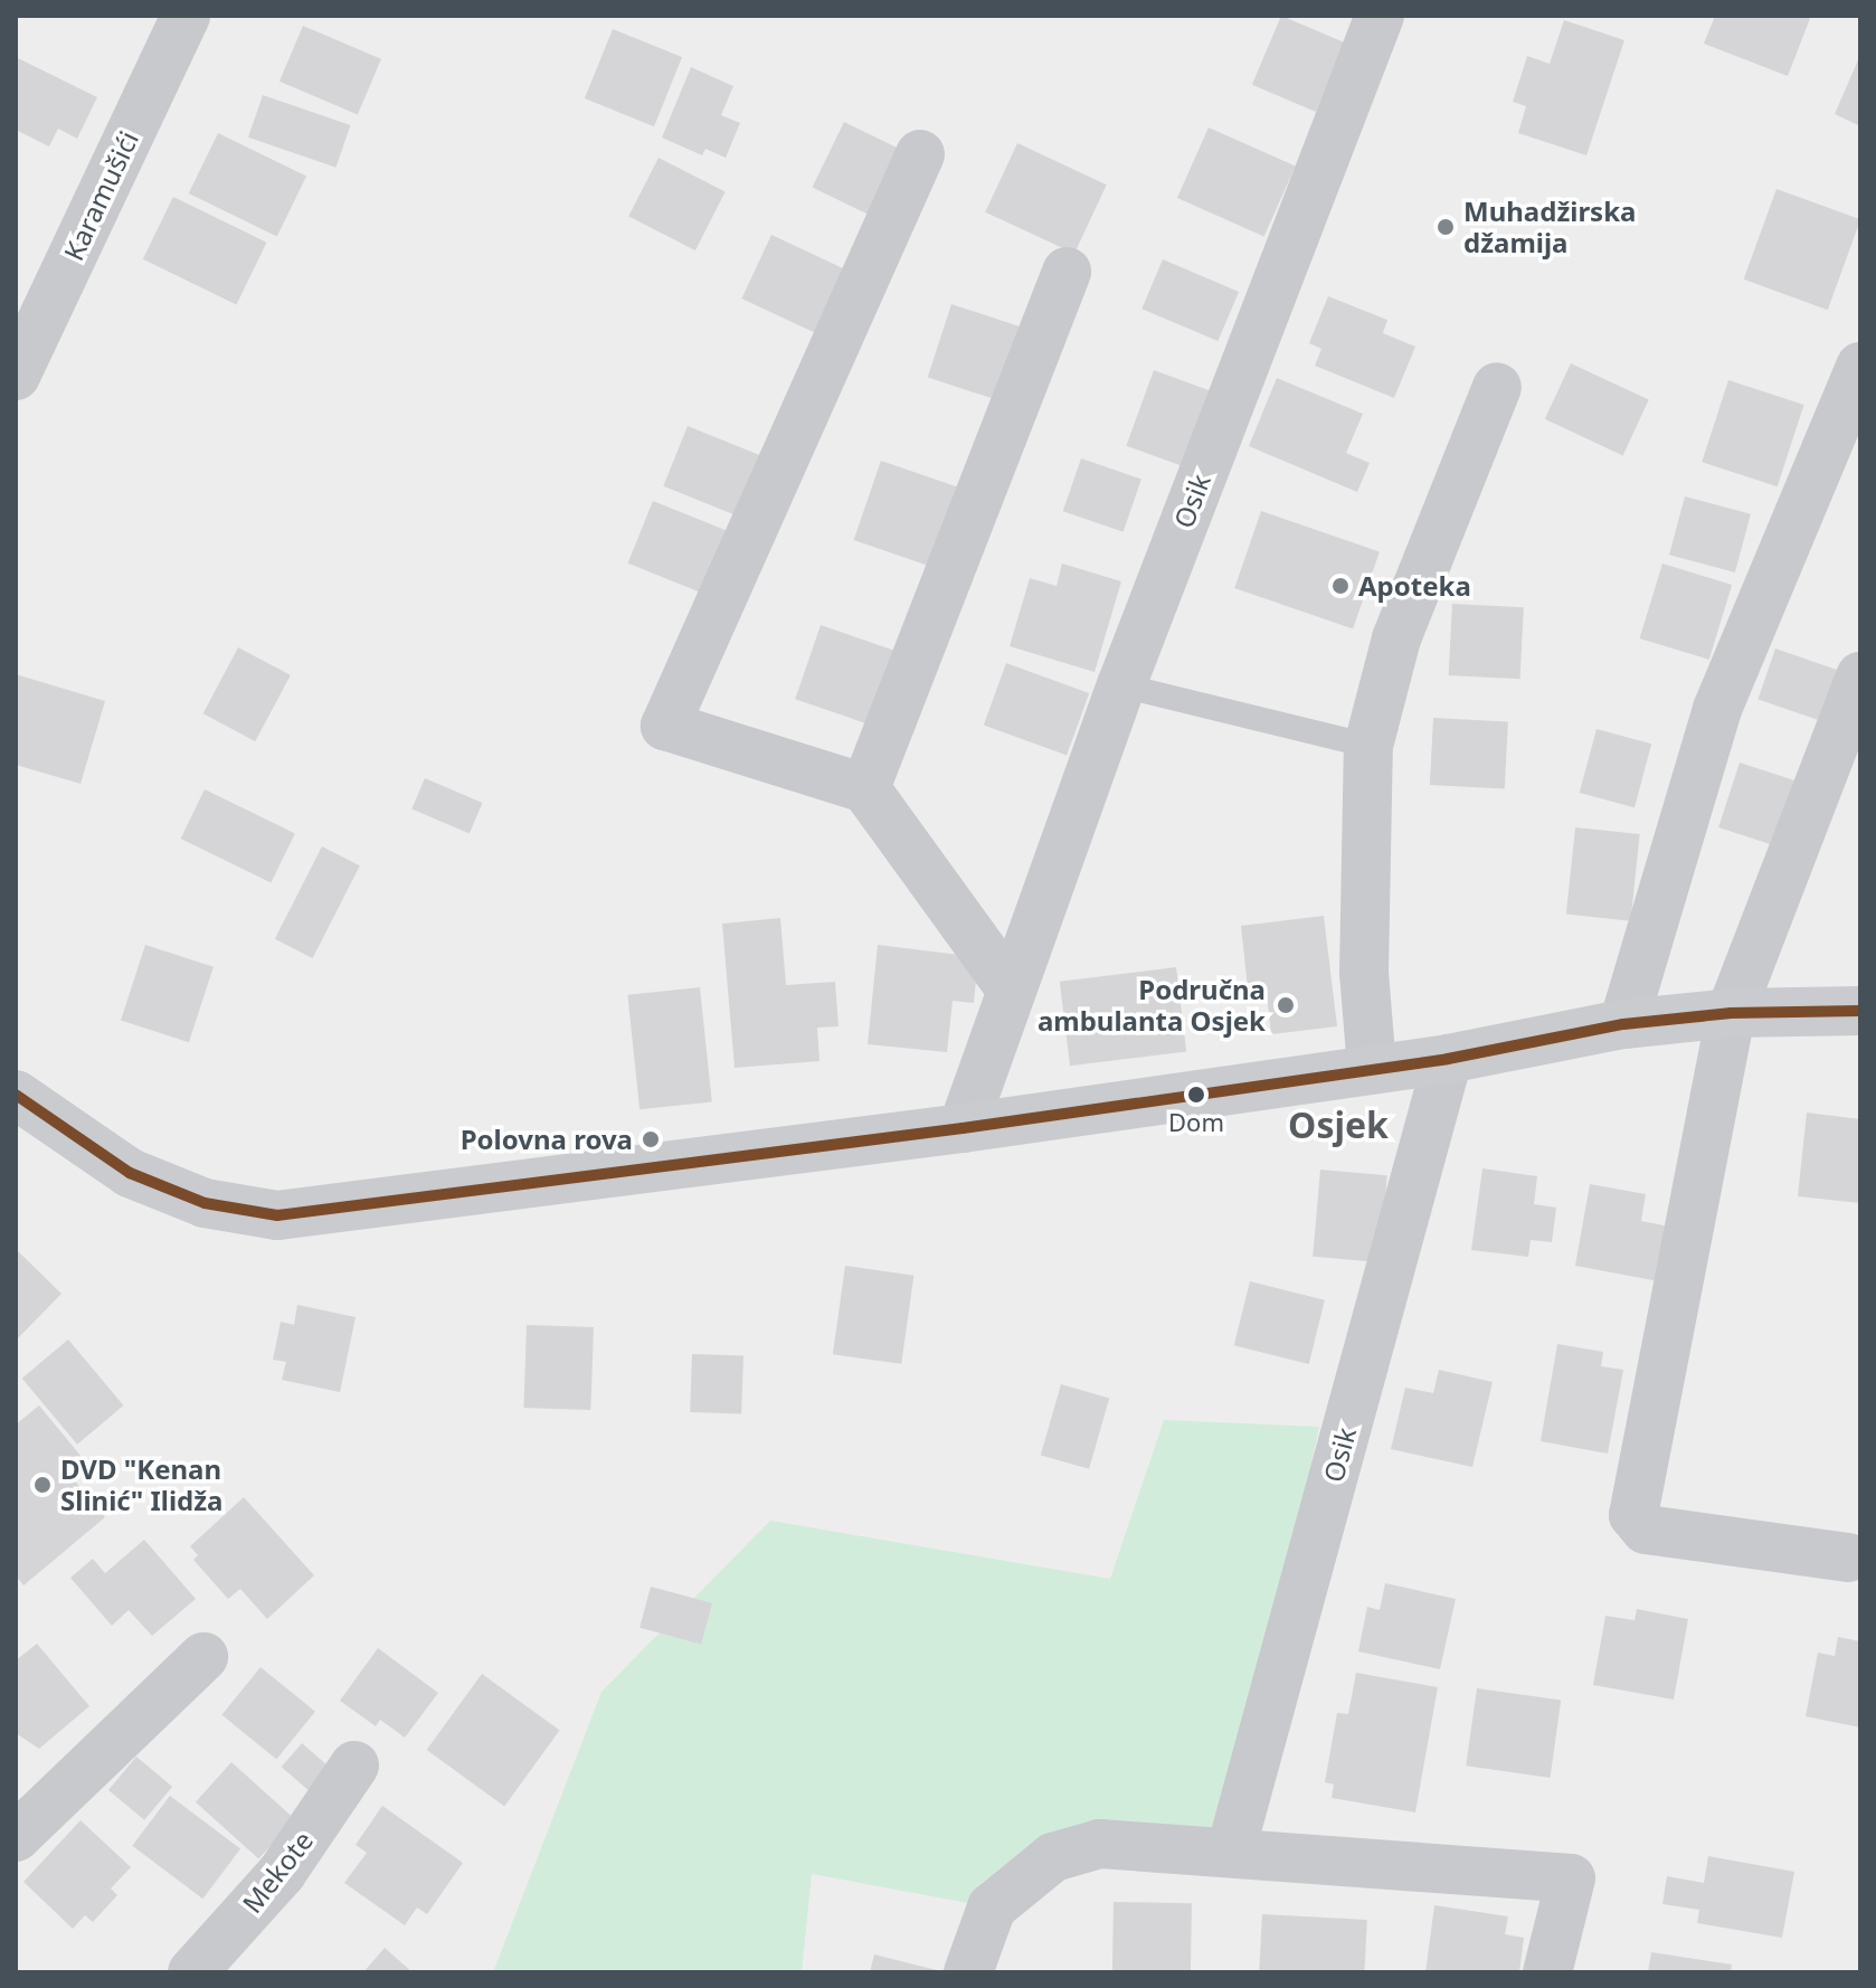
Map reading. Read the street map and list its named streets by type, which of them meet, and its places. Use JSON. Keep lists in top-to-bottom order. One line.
{"streets":{"street":["Karamušići","Osik","Mekote"]},"districts":["Osjek"],"places":["Muhadžirska džamija","Apoteka","Područna ambulanta Osjek","Dom","Polovna rova","DVD \"Kenan Slinić\" Ilidža"]}
